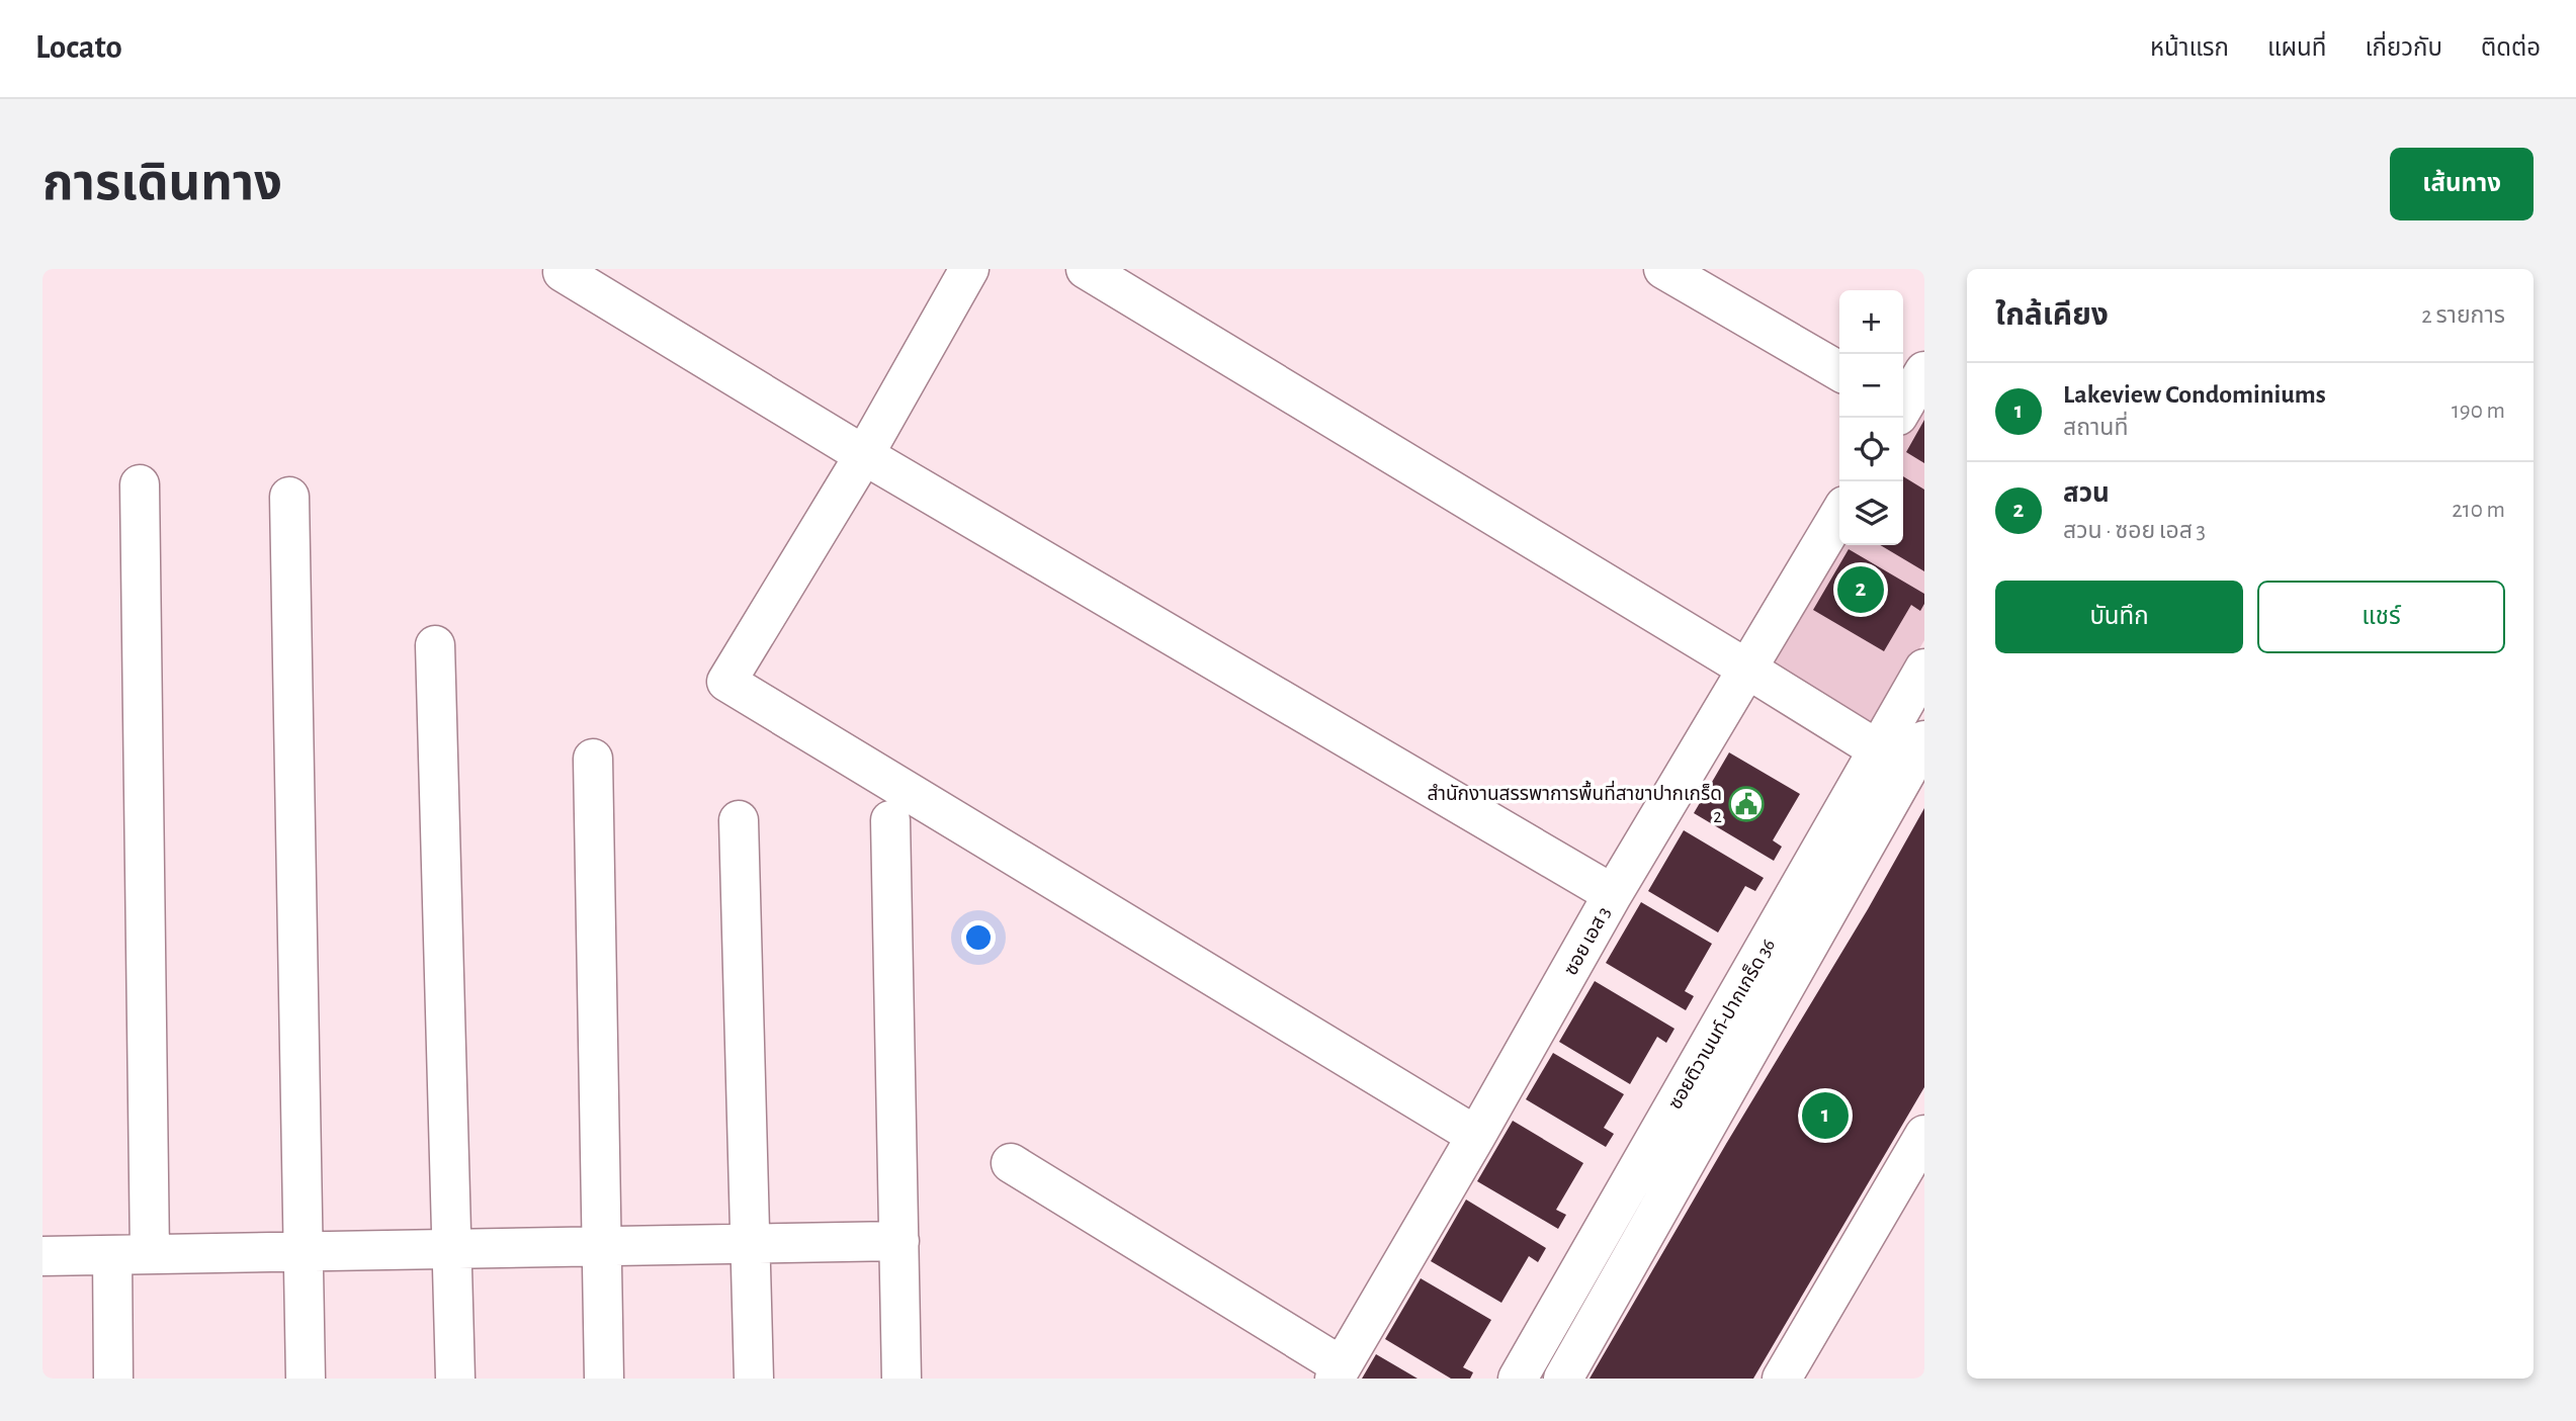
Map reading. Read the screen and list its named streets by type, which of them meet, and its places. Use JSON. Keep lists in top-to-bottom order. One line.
{"streets":{"street":["ซอย เอส 3","ซอยติวานนท์-ปากเกร็ด 36"]},"places":{"public building":["สำนักงานสรรพาการพื้นที่สาขาปากเกร็ด 2"]},"page":{"header":"Locato","nav":["หน้าแรก","แผนที่","เกี่ยวกับ","ติดต่อ"],"title":"การเดินทาง","buttons":["เส้นทาง",["บันทึก","แชร์"]],"heading":["ใกล้เคียง","2 รายการ"],"map_buttons":["+","−"],"list":[{"mark":"1","name":"Lakeview Condominiums","note":"สถานที่","value":"190 m"},{"mark":"2","name":"สวน","note":"สวน · ซอย เอส 3","value":"210 m"}],"pins":["2","1"]}}
